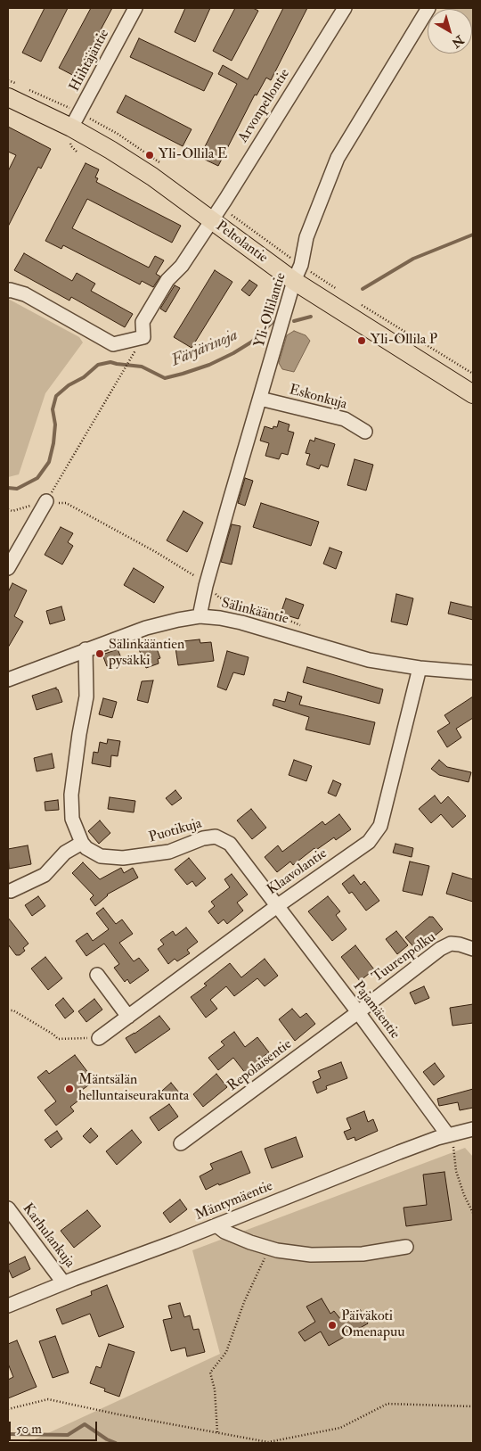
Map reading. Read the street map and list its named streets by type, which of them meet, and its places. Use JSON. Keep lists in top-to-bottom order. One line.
{"streets":{"main road":["Peltolantie"],"street":["Hiihtäjäntie","Arvonpellontie","Yli-Ollilantie","Eskonkuja","Sälinkääntie","Puotikuja","Klaavolantie","Tuurenpolku","Pajamäentie","Repolaisentie","Mäntymäentie","Karhulankuja"]},"crossings":[["Hiihtäjäntie","Peltolantie"],["Arvonpellontie","Peltolantie"],["Peltolantie","Yli-Ollilantie"],["Yli-Ollilantie","Eskonkuja"],["Yli-Ollilantie","Sälinkääntie"],["Sälinkääntie","Klaavolantie"],["Puotikuja","Klaavolantie"],["Puotikuja","Pajamäentie"],["Klaavolantie","Pajamäentie"],["Tuurenpolku","Pajamäentie"],["Tuurenpolku","Repolaisentie"],["Pajamäentie","Repolaisentie"],["Pajamäentie","Mäntymäentie"],["Mäntymäentie","Karhulankuja"]],"water":["Färjärinoja"],"places":["Yli-Ollila E","Yli-Ollila P","Sälinkääntien pysäkki","Mäntsälän helluntaiseurakunta","Päiväkoti Omenapuu"],"scale_bar":"50 m","north":"bottom right"}
